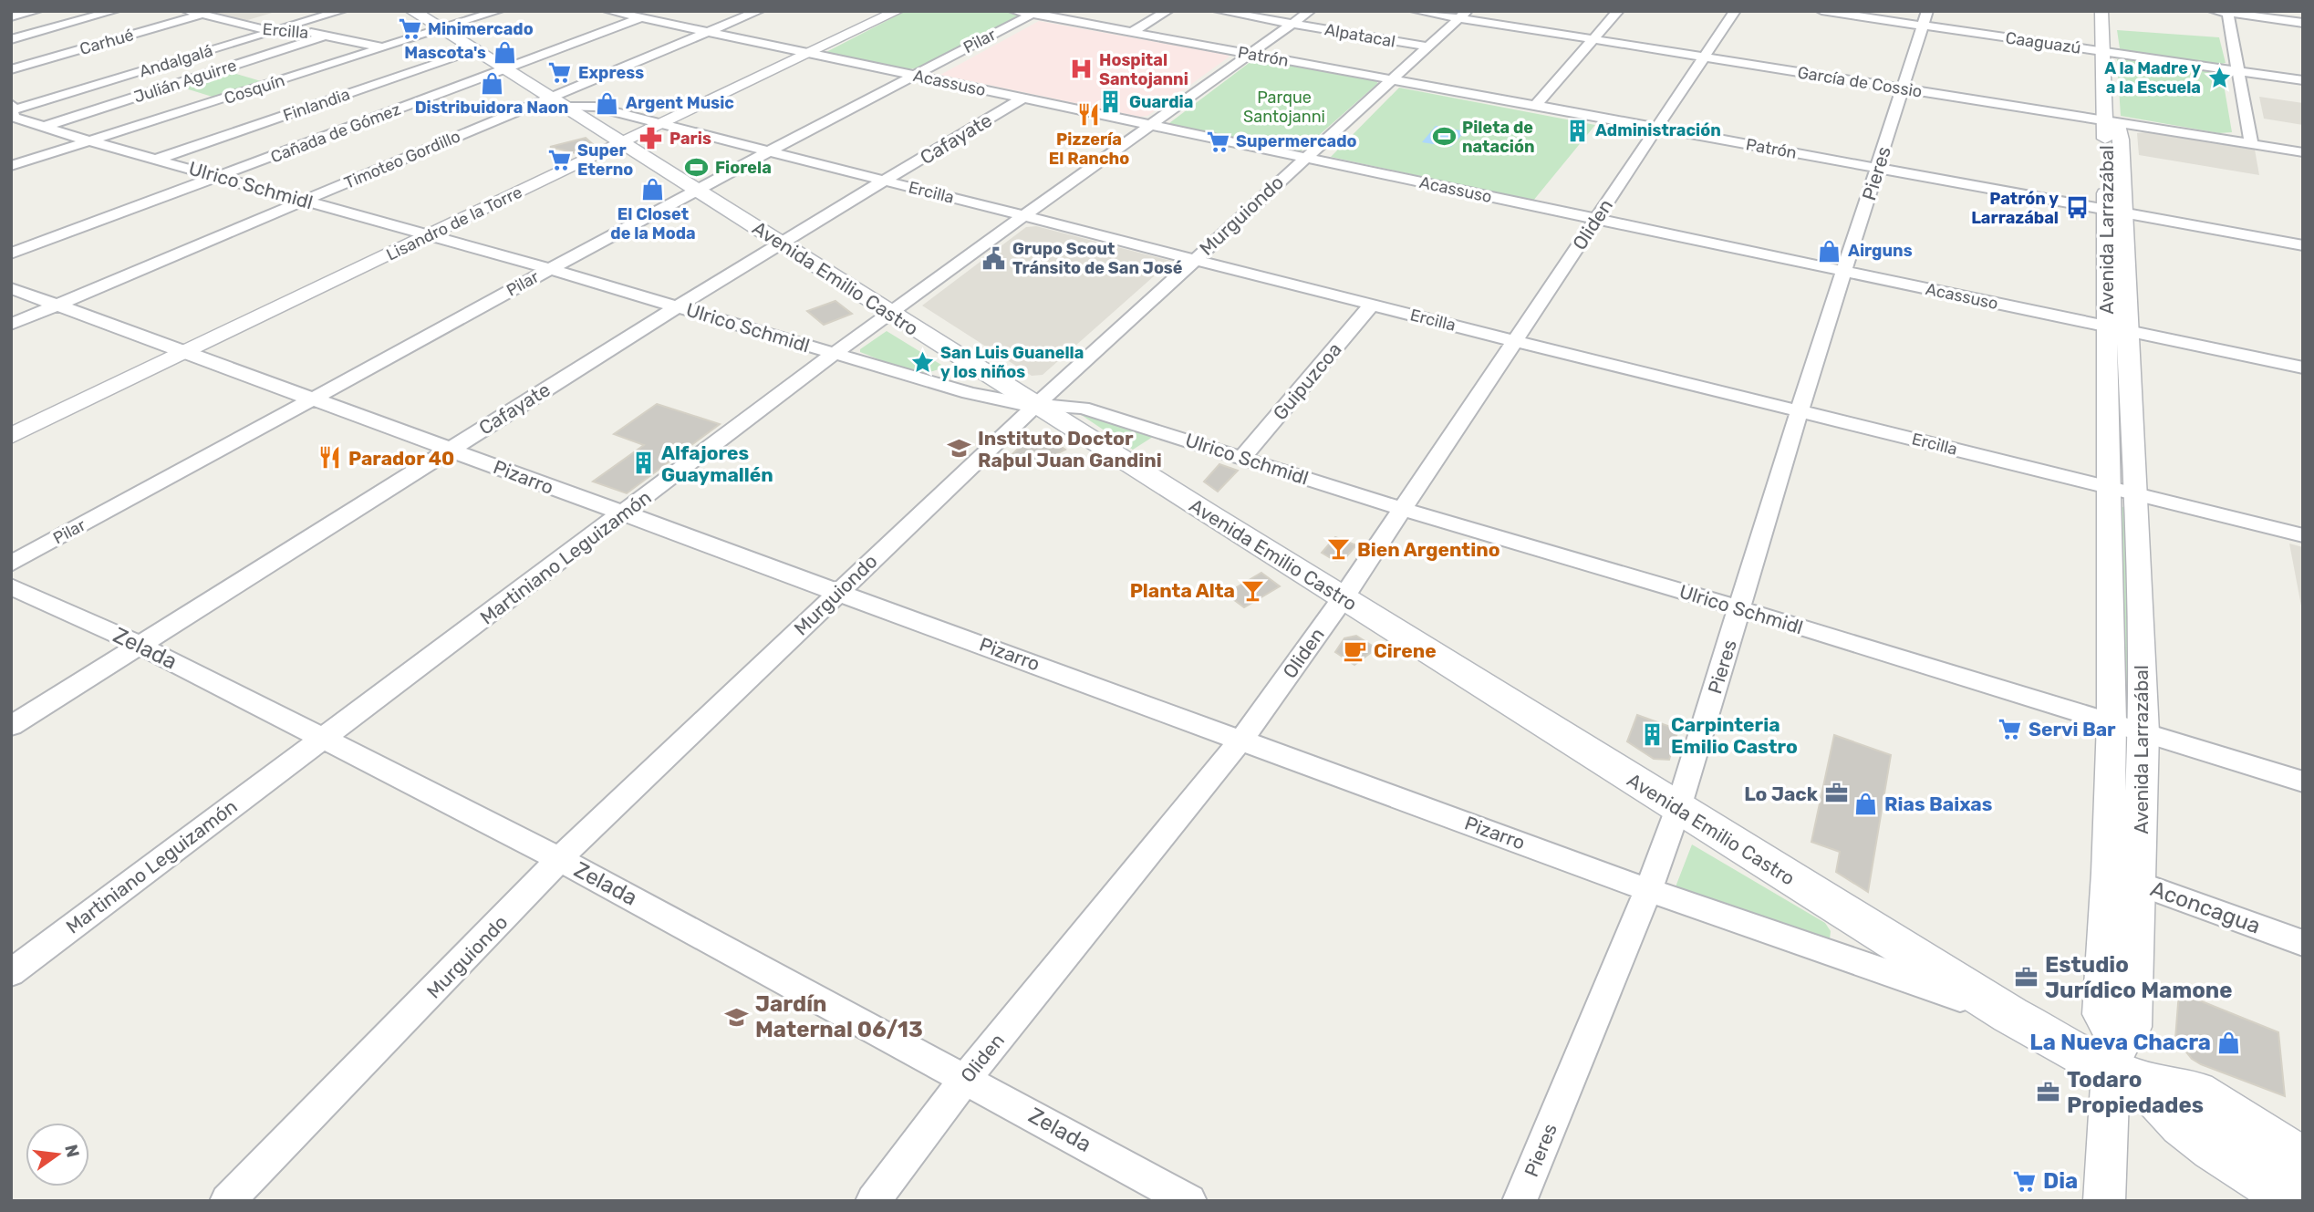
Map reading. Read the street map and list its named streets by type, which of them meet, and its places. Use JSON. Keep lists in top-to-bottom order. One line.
{"streets":{"main road":["Avenida Emilio Castro"],"street":["Ercilla","Alpatacal","Pilar","Carhué","Caaguazú","Patrón","Andalgalá","Julián Aguirre","García de Cossio","Acassuso","Cosquín","Finlandia","Cañada de Gómez","Cafayate","Timoteo Gordillo","Pieres","Ulrico Schmidl","Murguiondo","Lisandro de la Torre","Oliden","Avenida Larrazábal","Guipuzcoa","Pizarro","Martiniano Leguizamón","Zelada","Aconcagua"]},"crossings":[["Ercilla","Pilar"],["Ercilla","Carhué"],["Ercilla","Andalgalá"],["Ercilla","Julián Aguirre"],["Ercilla","Cosquín"],["Ercilla","Cafayate"],["Ercilla","Timoteo Gordillo"],["Ercilla","Pieres"],["Ercilla","Murguiondo"],["Ercilla","Lisandro de la Torre"],["Ercilla","Oliden"],["Ercilla","Avenida Larrazábal"],["Ercilla","Avenida Emilio Castro"],["Ercilla","Guipuzcoa"],["Ercilla","Martiniano Leguizamón"],["Alpatacal","Murguiondo"],["Alpatacal","Martiniano Leguizamón"],["Pilar","Patrón"],["Pilar","Acassuso"],["Pilar","Ulrico Schmidl"],["Pilar","Avenida Emilio Castro"],["Pilar","Pizarro"],["Caaguazú","Pieres"],["Caaguazú","Avenida Larrazábal"],["Patrón","Pieres"],["Patrón","Murguiondo"],["Patrón","Oliden"],["Patrón","Avenida Larrazábal"],["Patrón","Martiniano Leguizamón"],["Andalgalá","Ulrico Schmidl"],["Julián Aguirre","Ulrico Schmidl"],["García de Cossio","Pieres"],["García de Cossio","Murguiondo"],["García de Cossio","Oliden"],["García de Cossio","Avenida Larrazábal"],["Acassuso","Cañada de Gómez"],["Acassuso","Cafayate"],["Acassuso","Timoteo Gordillo"],["Acassuso","Pieres"],["Acassuso","Murguiondo"],["Acassuso","Lisandro de la Torre"],["Acassuso","Oliden"],["Acassuso","Avenida Larrazábal"],["Acassuso","Martiniano Leguizamón"],["Cosquín","Ulrico Schmidl"],["Cosquín","Avenida Emilio Castro"],["Finlandia","Ulrico Schmidl"],["Finlandia","Avenida Emilio Castro"],["Cañada de Gómez","Ulrico Schmidl"],["Cañada de Gómez","Avenida Emilio Castro"],["Cafayate","Ulrico Schmidl"],["Cafayate","Avenida Emilio Castro"],["Cafayate","Pizarro"],["Cafayate","Zelada"],["Timoteo Gordillo","Ulrico Schmidl"],["Timoteo Gordillo","Avenida Emilio Castro"],["Timoteo Gordillo","Pizarro"],["Pieres","Ulrico Schmidl"],["Pieres","Avenida Emilio Castro"],["Pieres","Pizarro"],["Ulrico Schmidl","Murguiondo"],["Ulrico Schmidl","Lisandro de la Torre"],["Ulrico Schmidl","Oliden"],["Ulrico Schmidl","Avenida Larrazábal"],["Ulrico Schmidl","Avenida Emilio Castro"],["Ulrico Schmidl","Guipuzcoa"],["Ulrico Schmidl","Martiniano Leguizamón"],["Murguiondo","Avenida Emilio Castro"],["Murguiondo","Pizarro"],["Murguiondo","Zelada"],["Lisandro de la Torre","Avenida Emilio Castro"],["Lisandro de la Torre","Pizarro"],["Oliden","Avenida Emilio Castro"],["Oliden","Pizarro"],["Oliden","Zelada"],["Avenida Larrazábal","Avenida Emilio Castro"],["Avenida Larrazábal","Aconcagua"],["Avenida Emilio Castro","Pizarro"],["Avenida Emilio Castro","Martiniano Leguizamón"],["Pizarro","Martiniano Leguizamón"],["Martiniano Leguizamón","Zelada"]],"parks":["Parque Santojanni"],"places":{"supermarket":["Minimercado","Express","Supermercado","Super Eterno","Servi Bar","Dia"],"shop":["Mascota's","Distribuidora Naon","Argent Music","El Closet de la Moda","Airguns","Rias Baixas","La Nueva Chacra"],"hospital":["Hospital Santojanni"],"place":["A la Madre y a la Escuela","San Luis Guanella y los niños"],"building":["Guardia","Administración","Alfajores Guaymallén","Carpinteria Emilio Castro"],"restaurant":["Pizzería El Rancho","Parador 40"],"sports":["Pileta de natación","Fiorela"],"pharmacy":["Paris"],"bus stop":["Patrón y Larrazábal"],"public building":["Grupo Scout Tránsito de San José"],"school or university":["Instituto Doctor Raþul Juan Gandini","Jardín Maternal 06/13"],"bar":["Bien Argentino","Planta Alta"],"cafe":["Cirene"],"office":["Lo Jack","Estudio Jurídico Mamone","Todaro Propiedades"]},"north":"right"}
